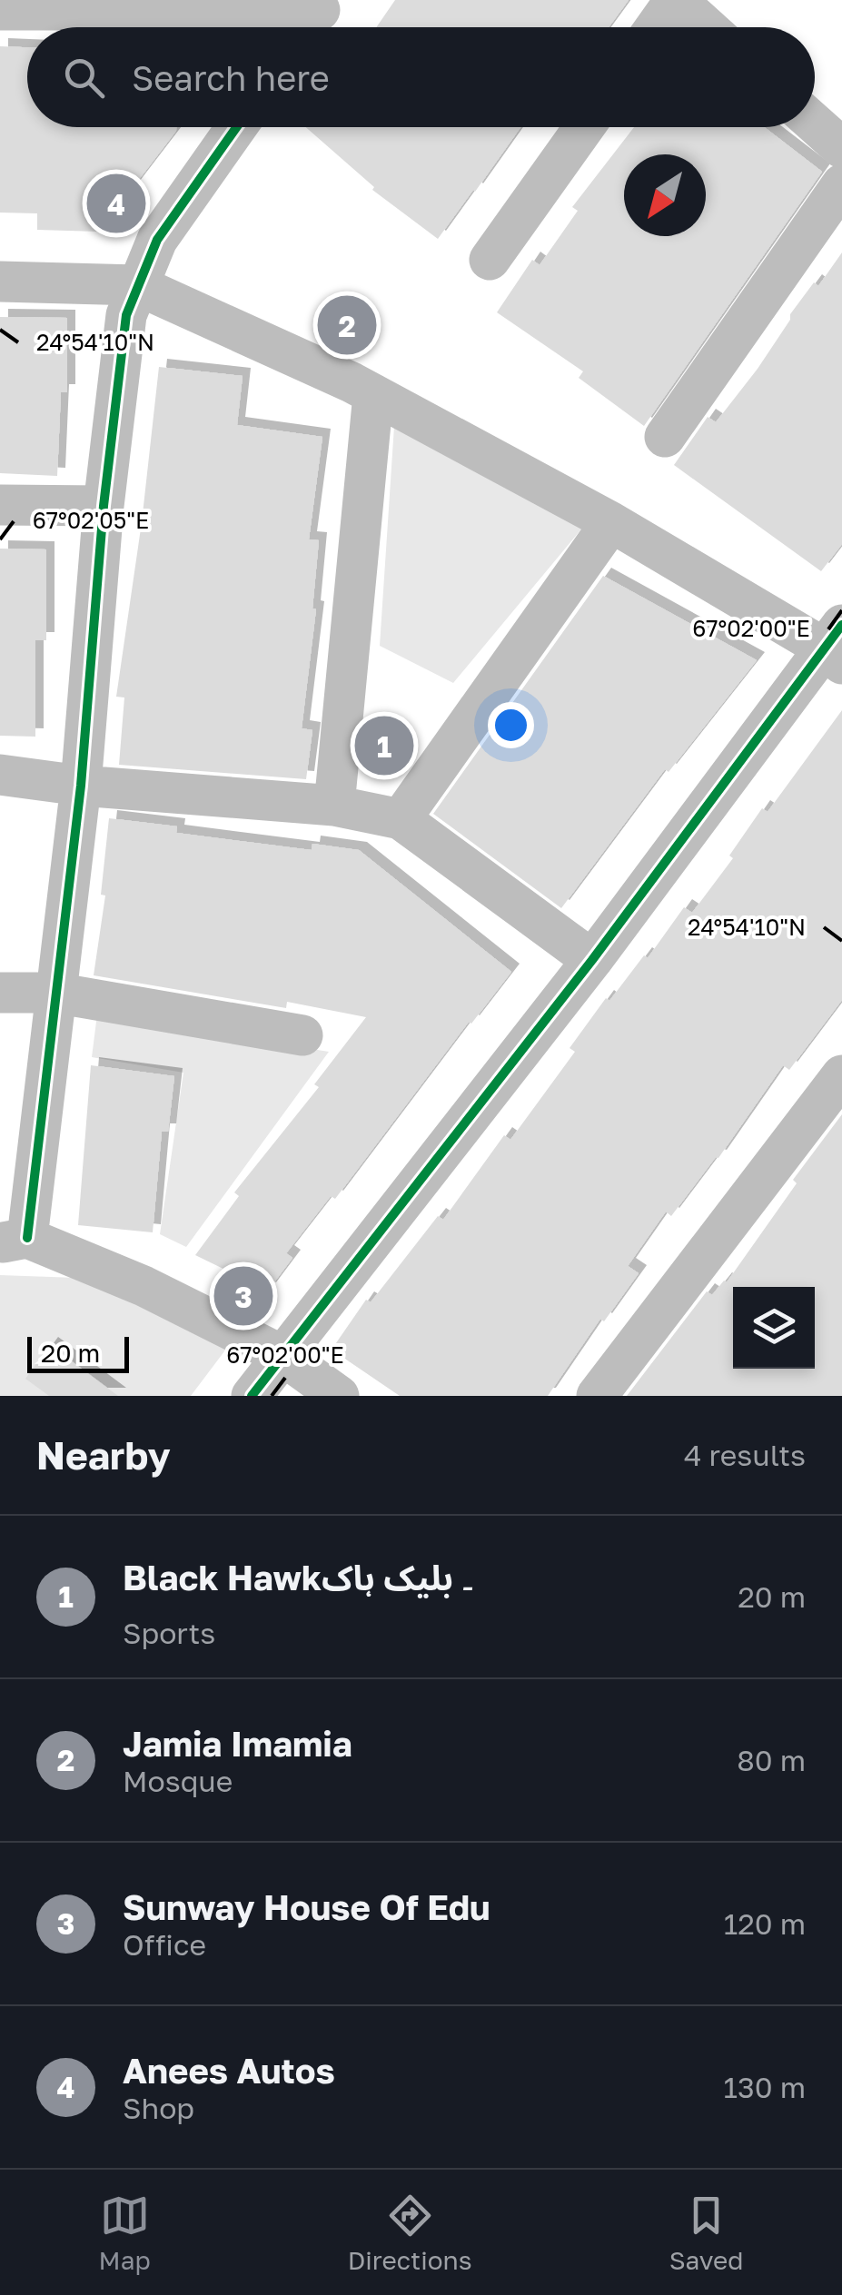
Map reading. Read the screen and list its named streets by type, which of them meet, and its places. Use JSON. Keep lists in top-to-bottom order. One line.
{"scale_bar":"20 m","north":"bottom left","page":{"search":"Search here","pins":["4","2","1","3"],"scale":"20 m","heading":["Nearby","4 results"],"list":[{"mark":"1","name":"Black Hawk۔ بلیک ہاک","note":"Sports","value":"20 m"},{"mark":"2","name":"Jamia Imamia","note":"Mosque","value":"80 m"},{"mark":"3","name":"Sunway House Of Edu","note":"Office","value":"120 m"},{"mark":"4","name":"Anees Autos","note":"Shop","value":"130 m"}],"nav":["Map","Directions","Saved"]},"coordinates":["24°54'10\"N","67°02'05\"E","67°02'00\"E"]}
